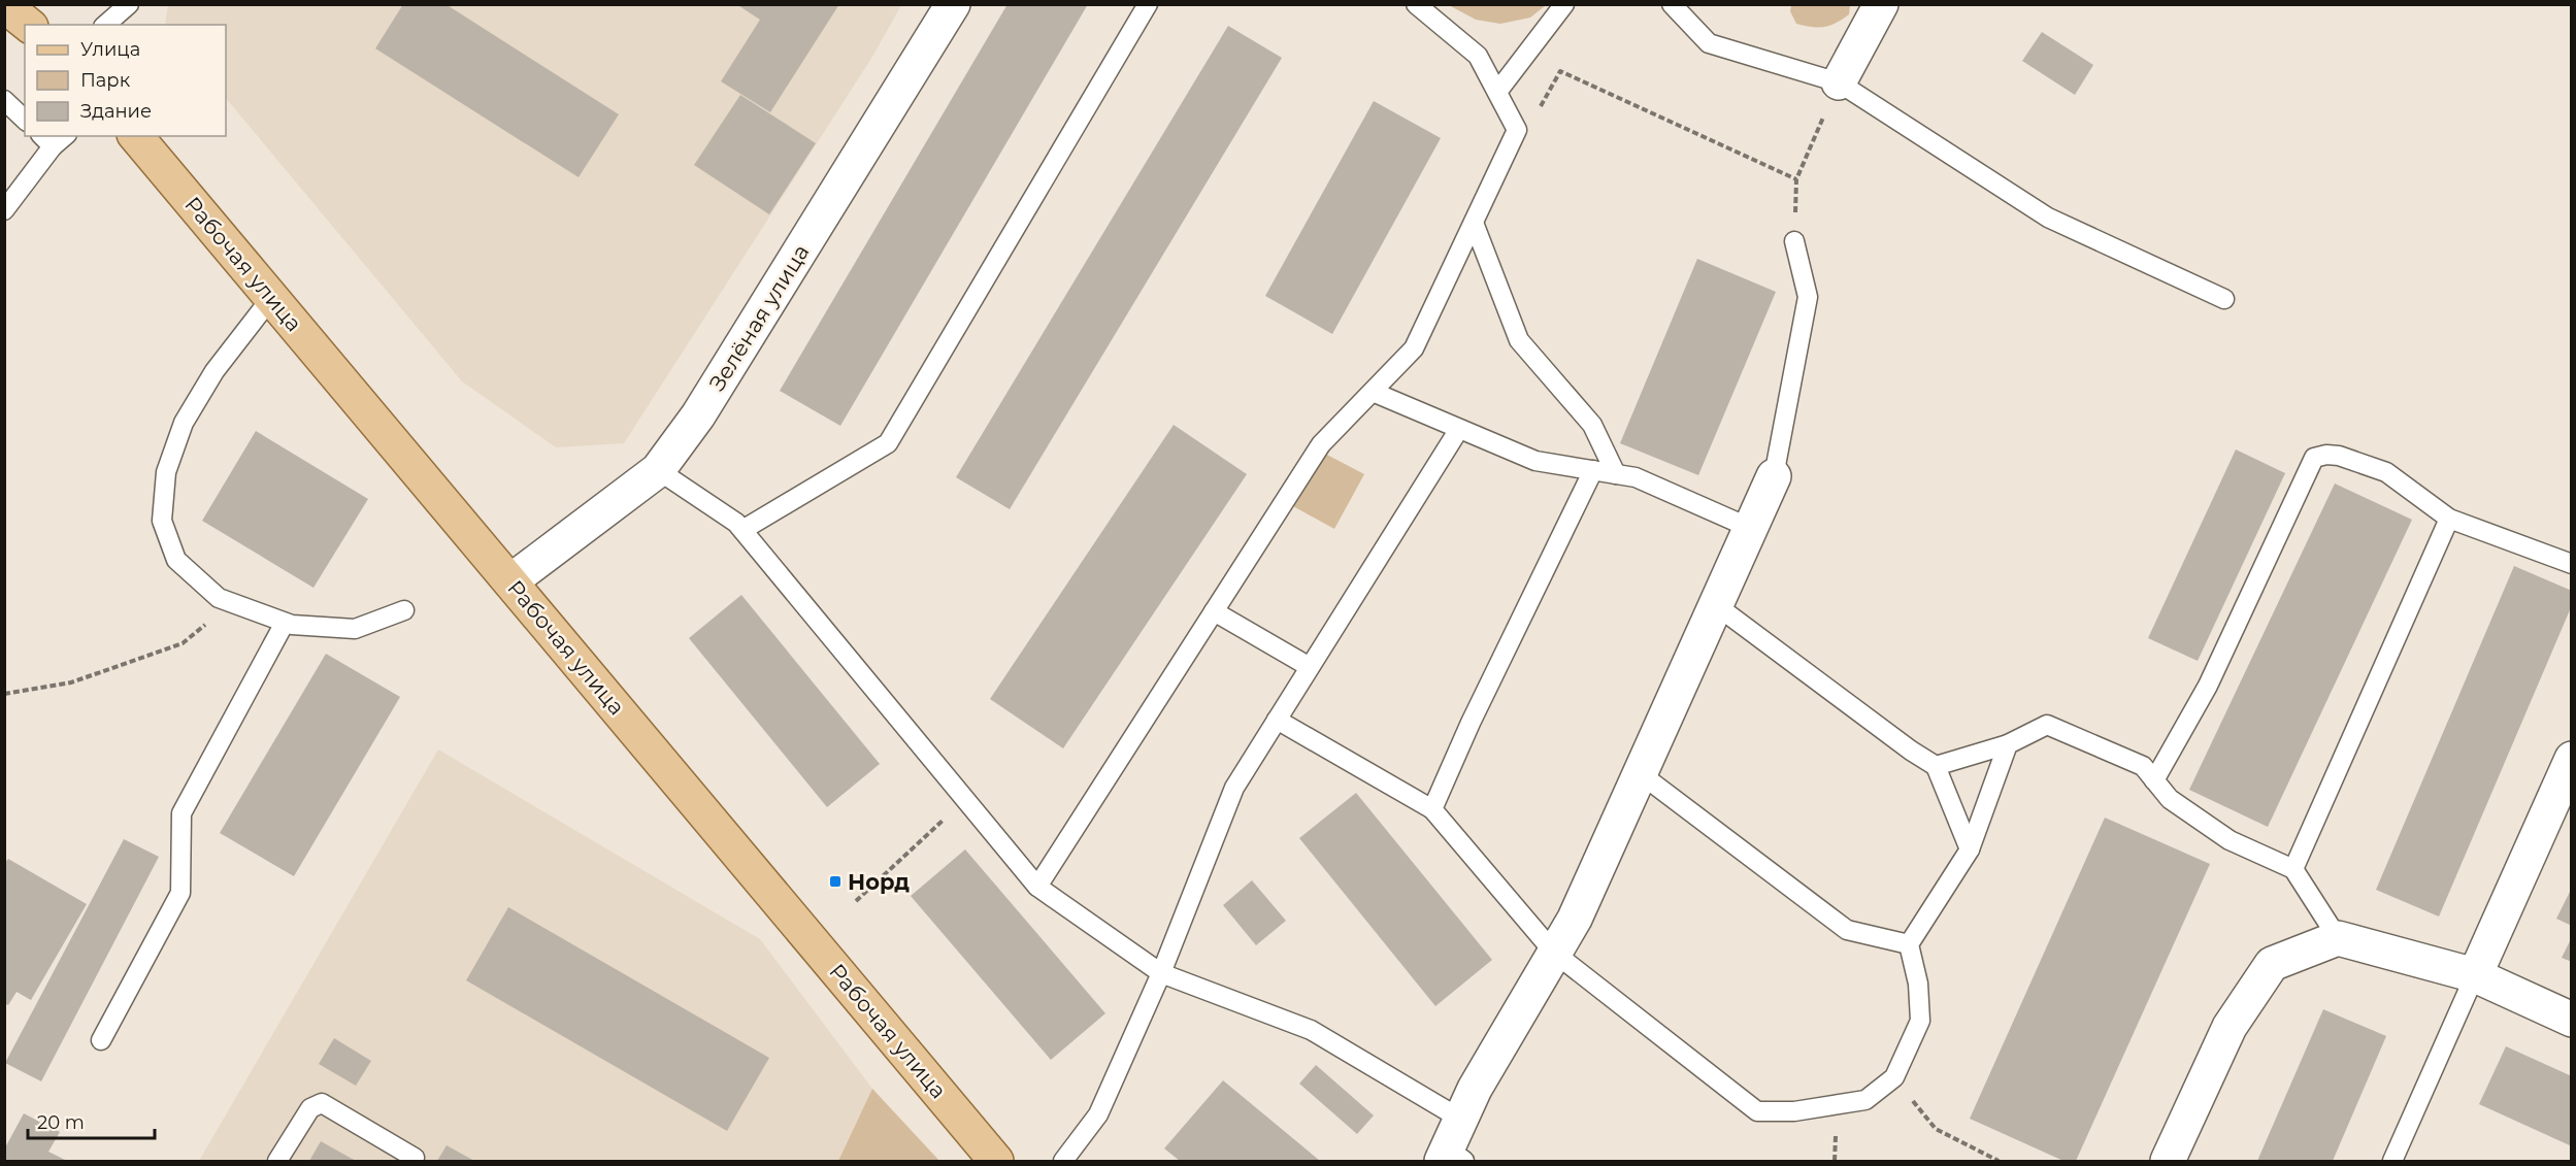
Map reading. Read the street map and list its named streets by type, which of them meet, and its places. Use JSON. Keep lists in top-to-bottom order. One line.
{"streets":{"main road":["Рабочая улица"],"street":["Зелёная улица"]},"crossings":[["Рабочая улица","Зелёная улица"]],"places":{"transit":["Норд"]},"legend":["Улица","Парк","Здание"],"scale_bar":"20 m"}
